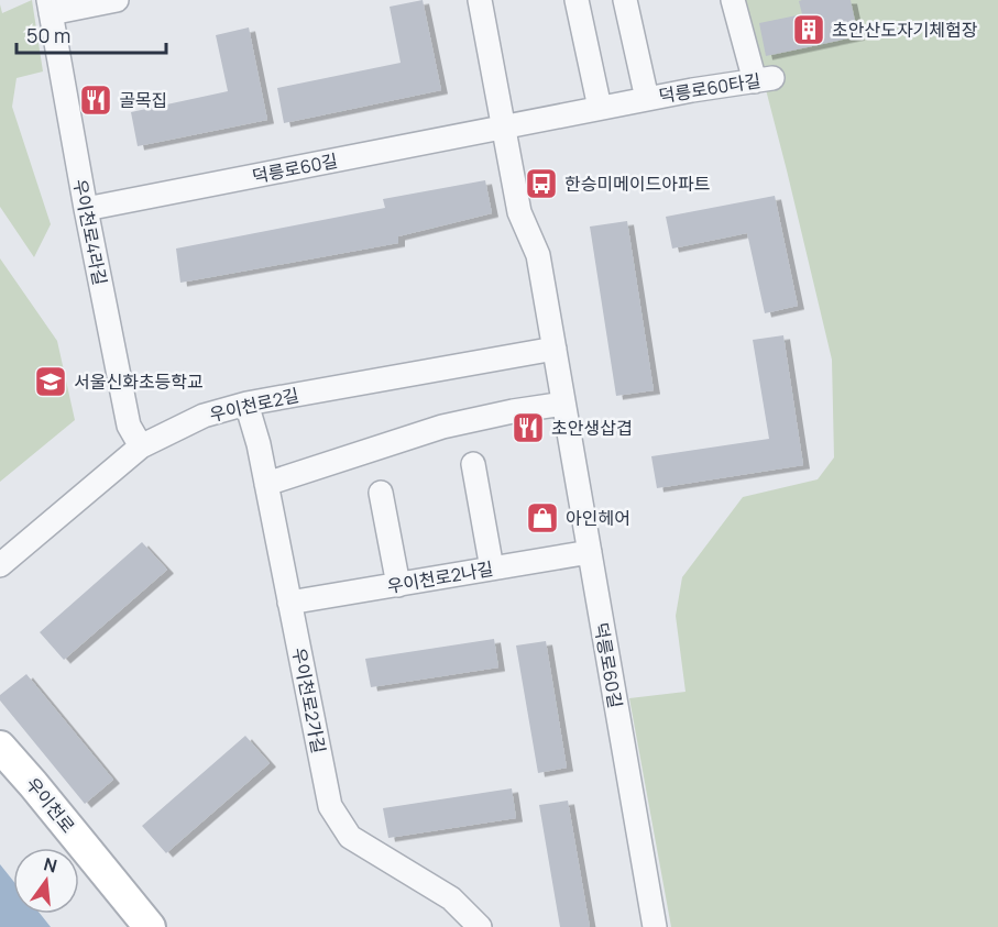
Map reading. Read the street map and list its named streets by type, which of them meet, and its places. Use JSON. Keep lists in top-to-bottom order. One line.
{"streets":{"street":["덕릉로60타길","덕릉로60길","우이천로4라길","우이천로2길","우이천로2나길","우이천로2가길","우이천로"]},"crossings":[["덕릉로60타길","덕릉로60길"],["덕릉로60길","우이천로4라길"],["덕릉로60길","우이천로2길"],["덕릉로60길","우이천로2나길"],["우이천로4라길","우이천로2길"],["우이천로2길","우이천로2가길"],["우이천로2나길","우이천로2가길"]],"places":{"building":["초안산도자기체험장"],"restaurant":["골목집","초안생삽겹"],"bus stop":["한승미메이드아파트"],"school or university":["서울신화초등학교"],"shop":["아인헤어"]},"scale_bar":"50 m","north":"top"}
